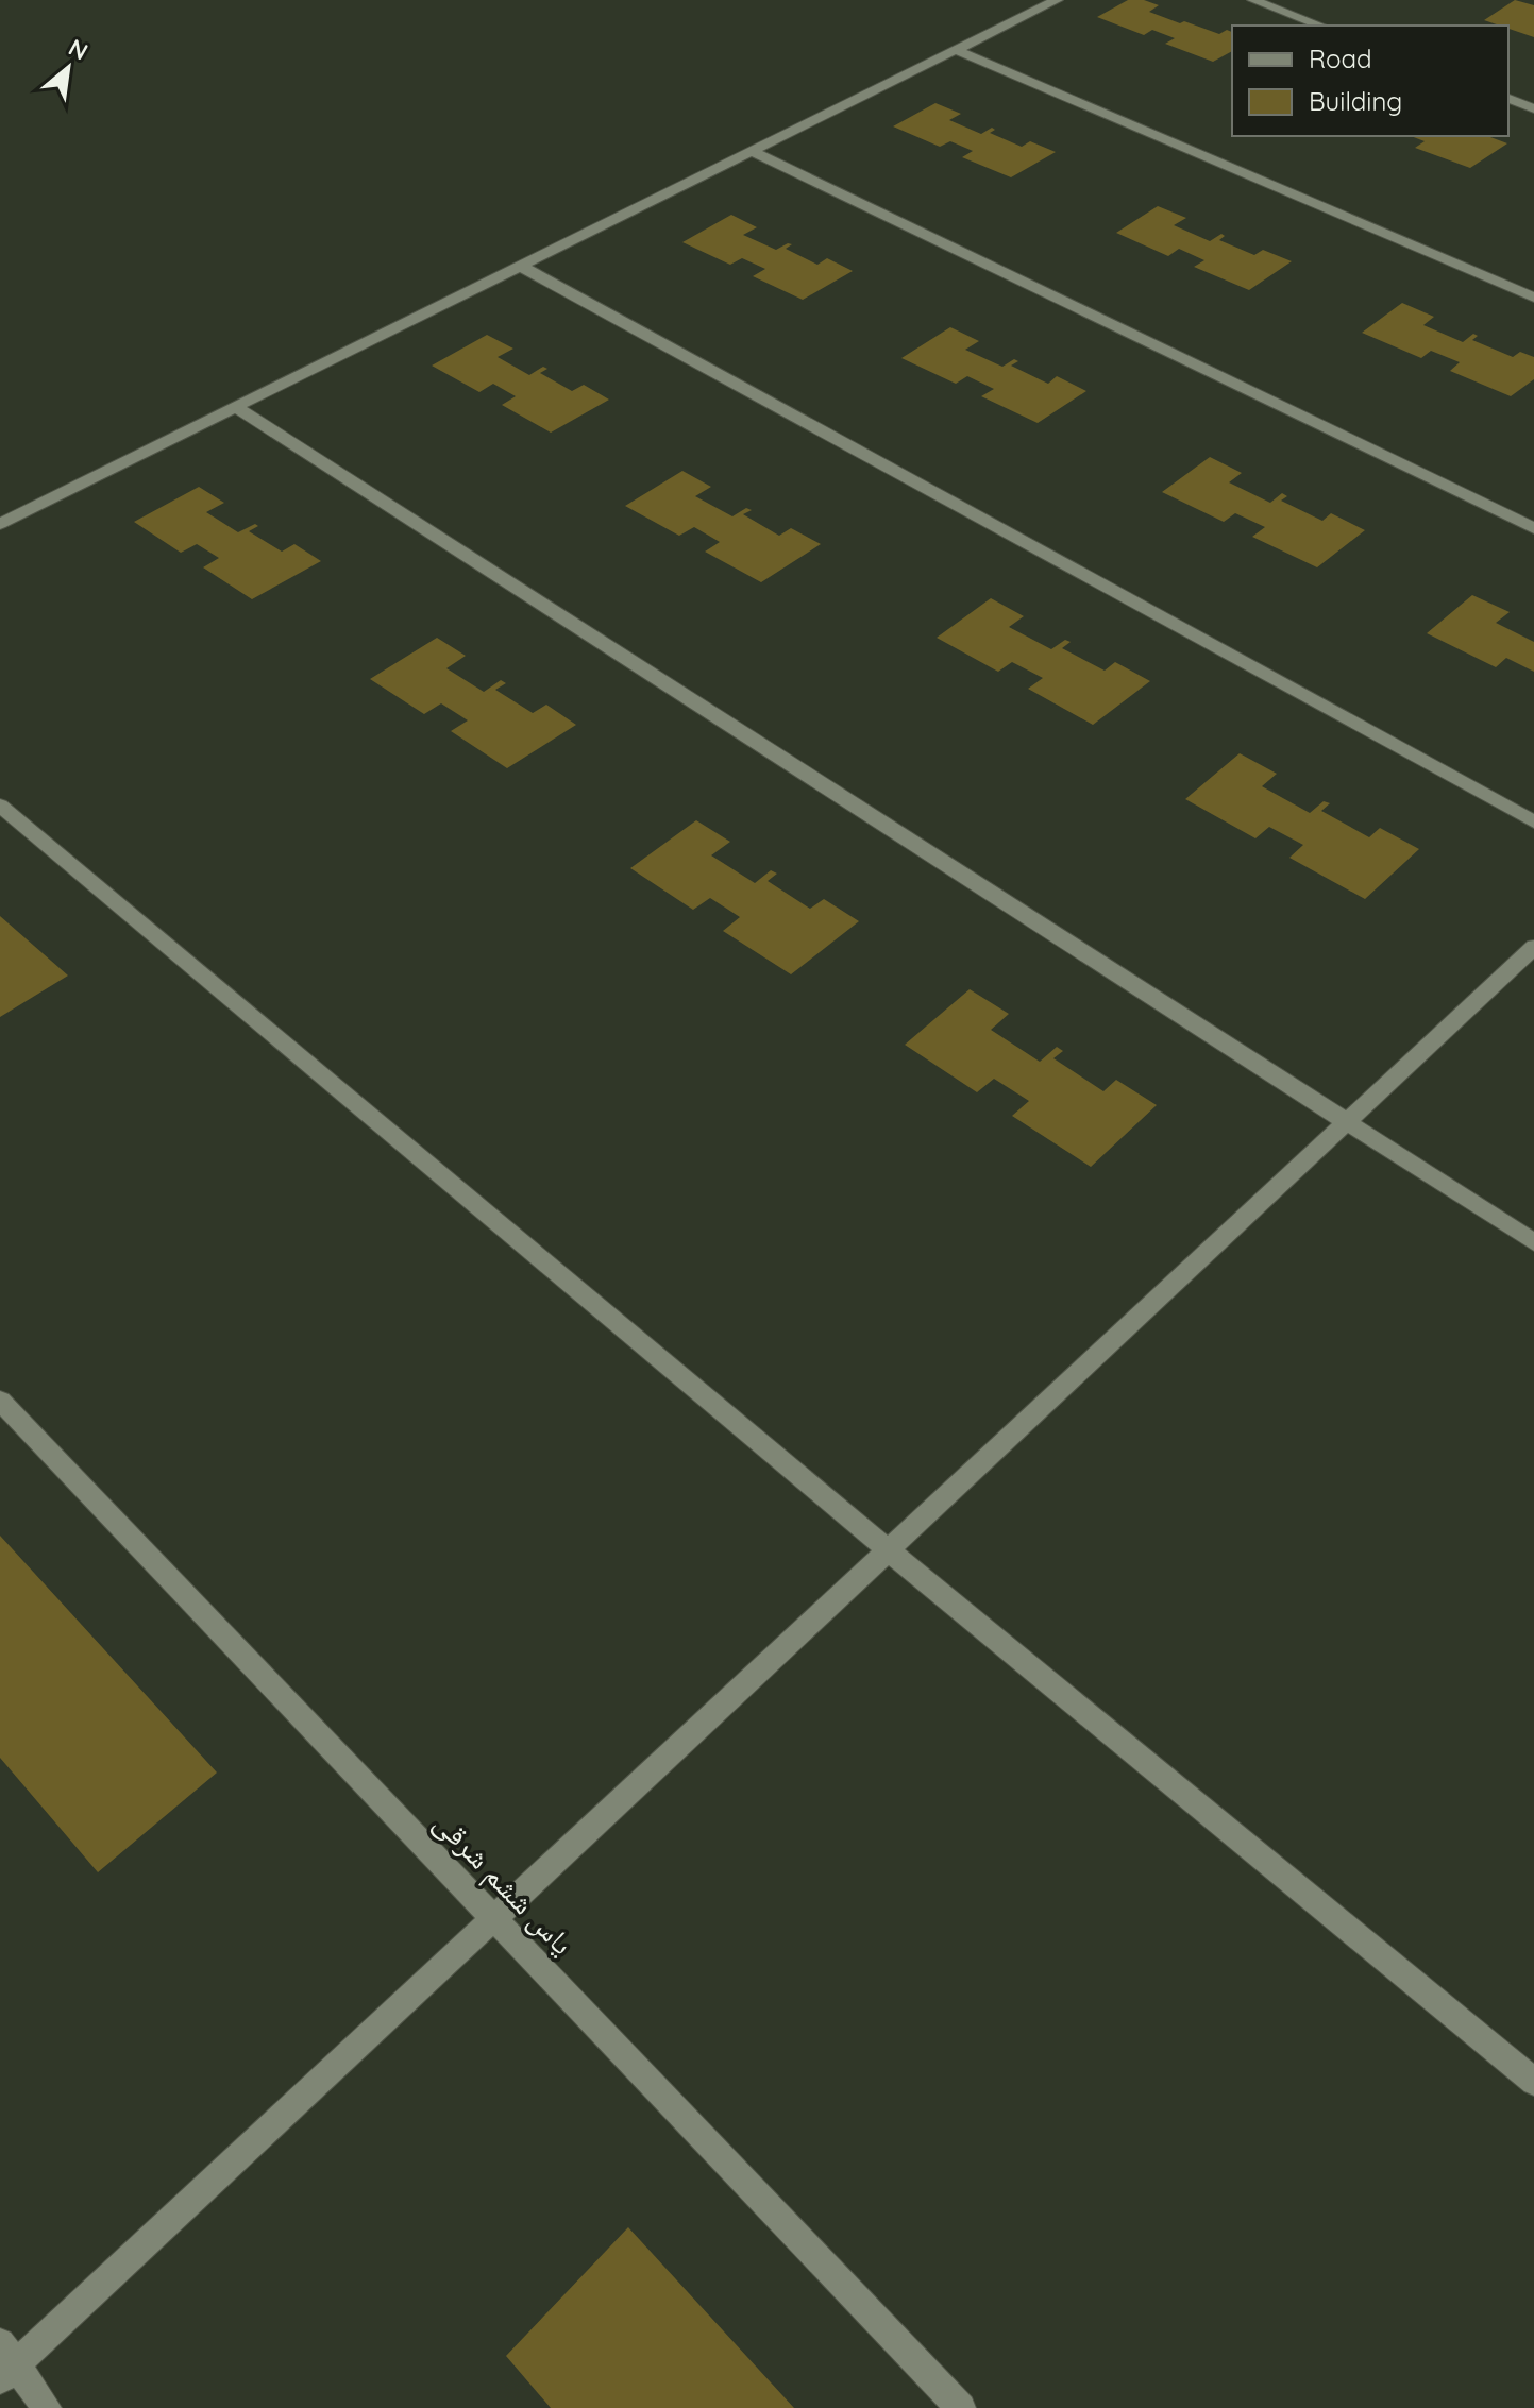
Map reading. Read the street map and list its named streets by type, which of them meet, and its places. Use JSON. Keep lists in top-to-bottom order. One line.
{"streets":{"street":["یاس ششم شرقی"]},"legend":["Road","Building"],"north":"top right"}
